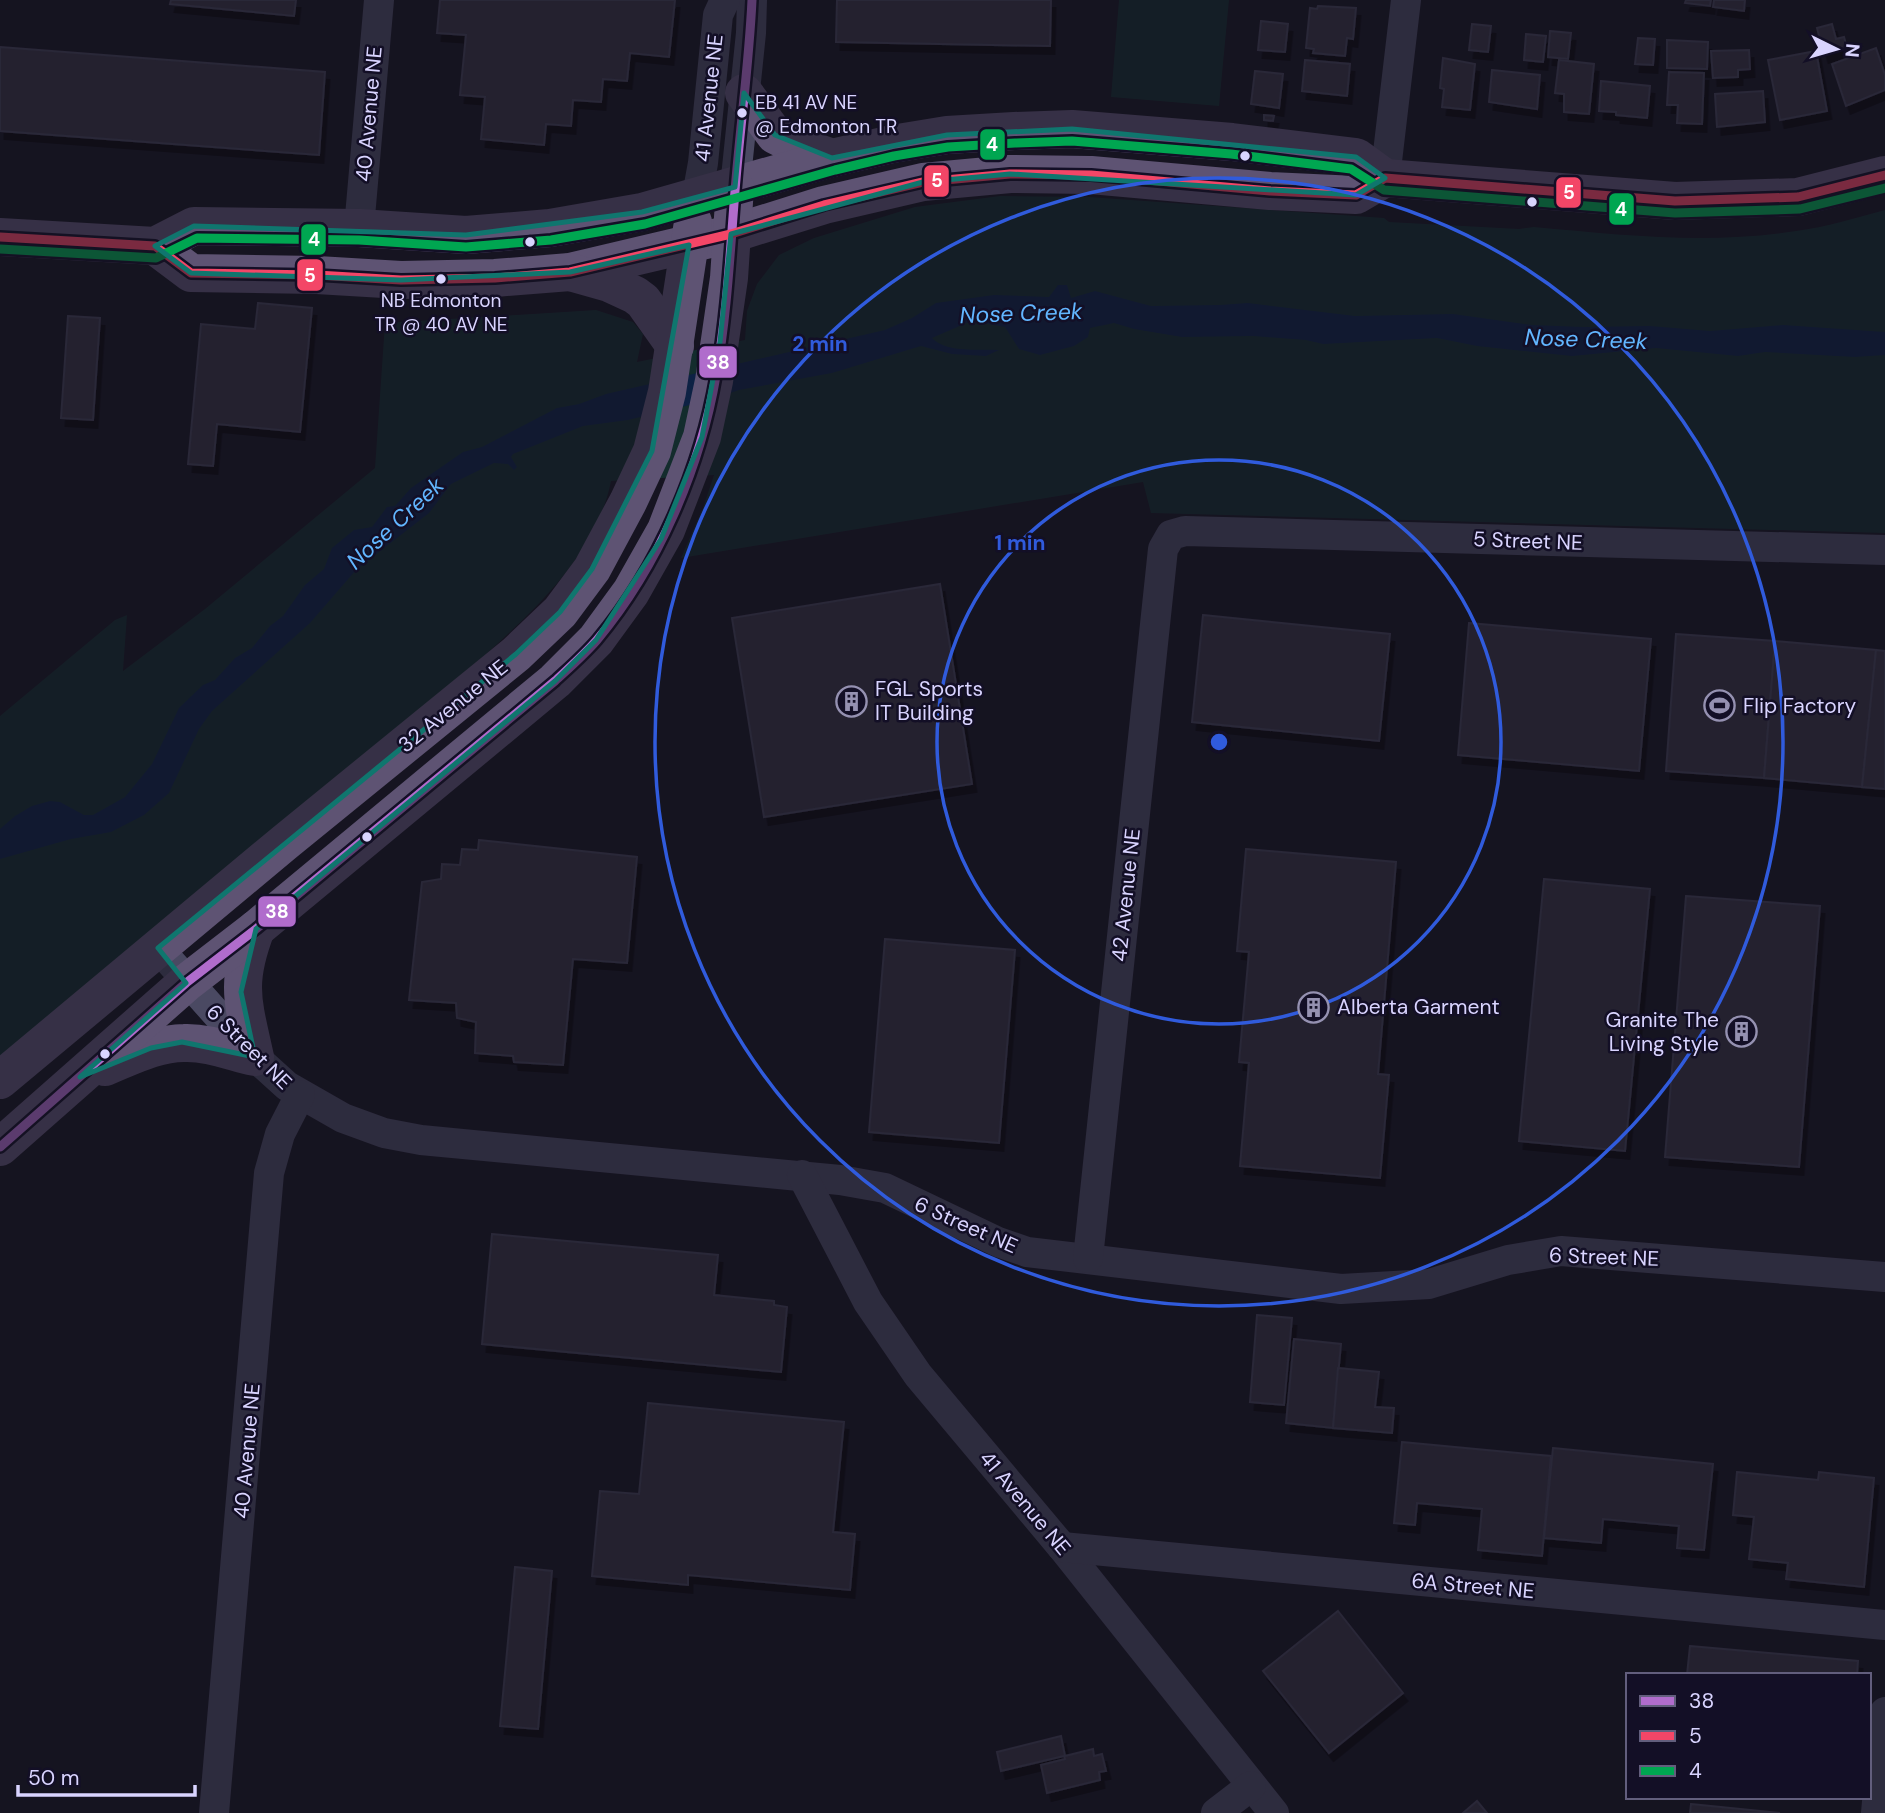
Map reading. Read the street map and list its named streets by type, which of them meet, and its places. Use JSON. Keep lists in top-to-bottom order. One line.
{"streets":{"main road":["32 Avenue NE"],"street":["41 Avenue NE","40 Avenue NE","5 Street NE","42 Avenue NE","6 Street NE","6A Street NE"]},"crossings":[["41 Avenue NE","32 Avenue NE"],["41 Avenue NE","6 Street NE"],["41 Avenue NE","6A Street NE"],["40 Avenue NE","6 Street NE"],["5 Street NE","42 Avenue NE"],["32 Avenue NE","6 Street NE"],["42 Avenue NE","6 Street NE"]],"water":["Nose Creek"],"places":{"other":["EB 41 AV NE @ Edmonton TR","NB Edmonton TR @ 40 AV NE"],"building":["FGL Sports IT Building","Alberta Garment","Granite The Living Style"],"sports":["Flip Factory"]},"lines":["transit line 38","transit line 4","transit line 5"],"legend":["38","5","4"],"scale_bar":"50 m","north":"right","rings":["2 min","1 min"]}
